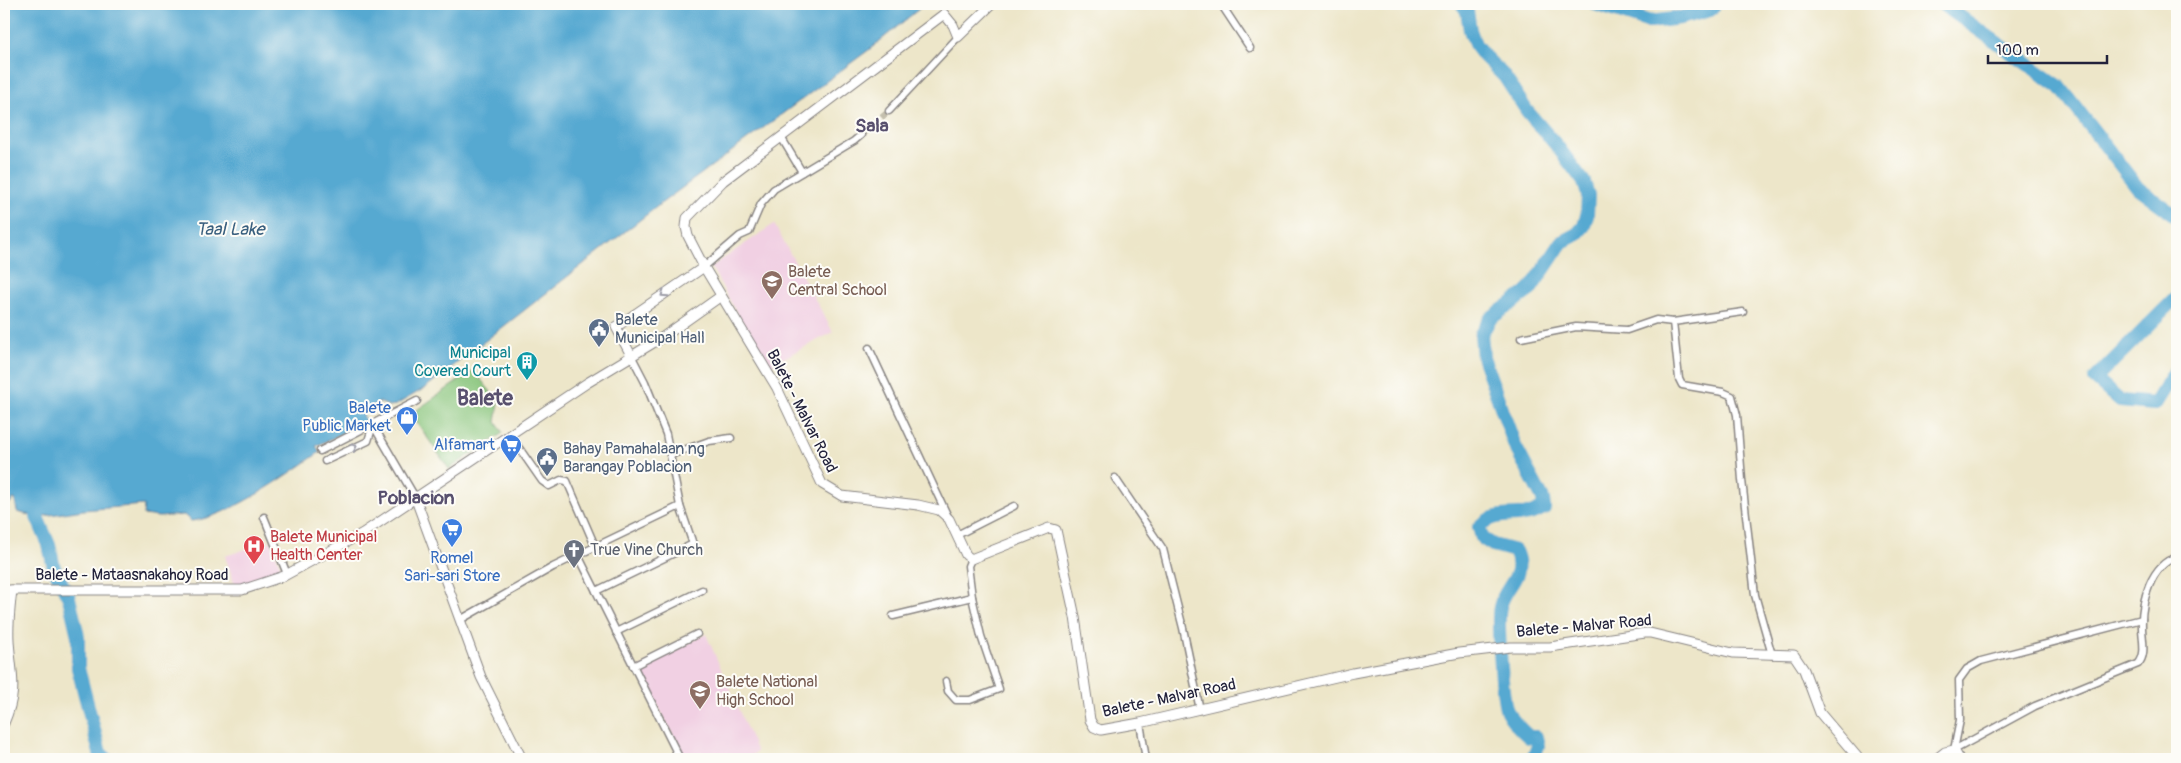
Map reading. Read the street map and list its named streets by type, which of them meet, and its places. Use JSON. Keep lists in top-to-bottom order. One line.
{"streets":{"main road":["Balete - Malvar Road","Balete - Mataasnakahoy Road"]},"districts":["Sala","Balete","Poblacion"],"water":["Taal Lake"],"places":{"school or university":["Balete Central School","Balete National High School"],"public building":["Balete Municipal Hall","Bahay Pamahalaan ng Barangay Poblacion"],"building":["Municipal Covered Court"],"shop":["Balete Public Market"],"supermarket":["Alfamart","Romel Sari-sari Store"],"hospital":["Balete Municipal Health Center"],"church":["True Vine Church"]},"scale_bar":"100 m"}
